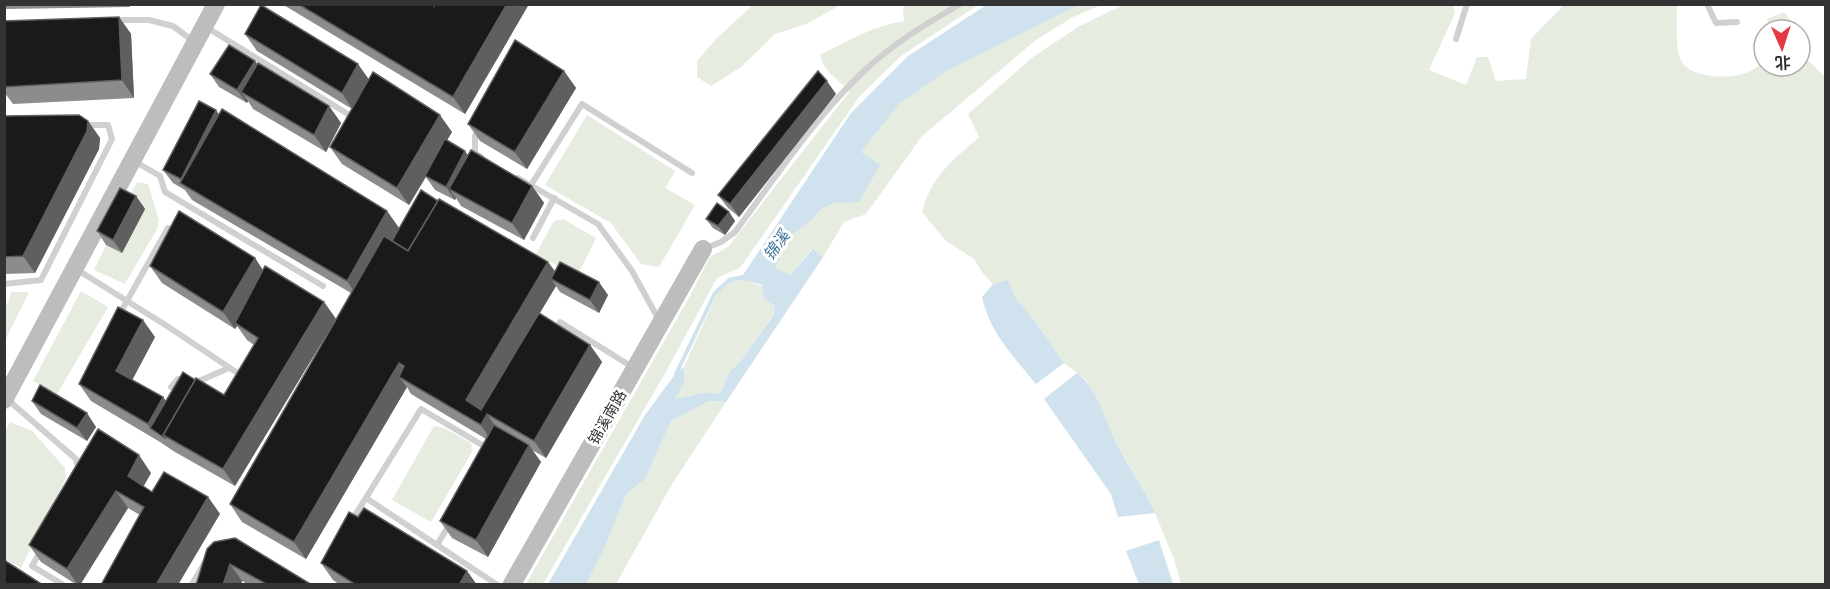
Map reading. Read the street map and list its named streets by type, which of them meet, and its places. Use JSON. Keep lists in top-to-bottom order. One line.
{"streets":{"street":["锦溪南路"]},"water":["锦溪"],"north":"bottom"}
